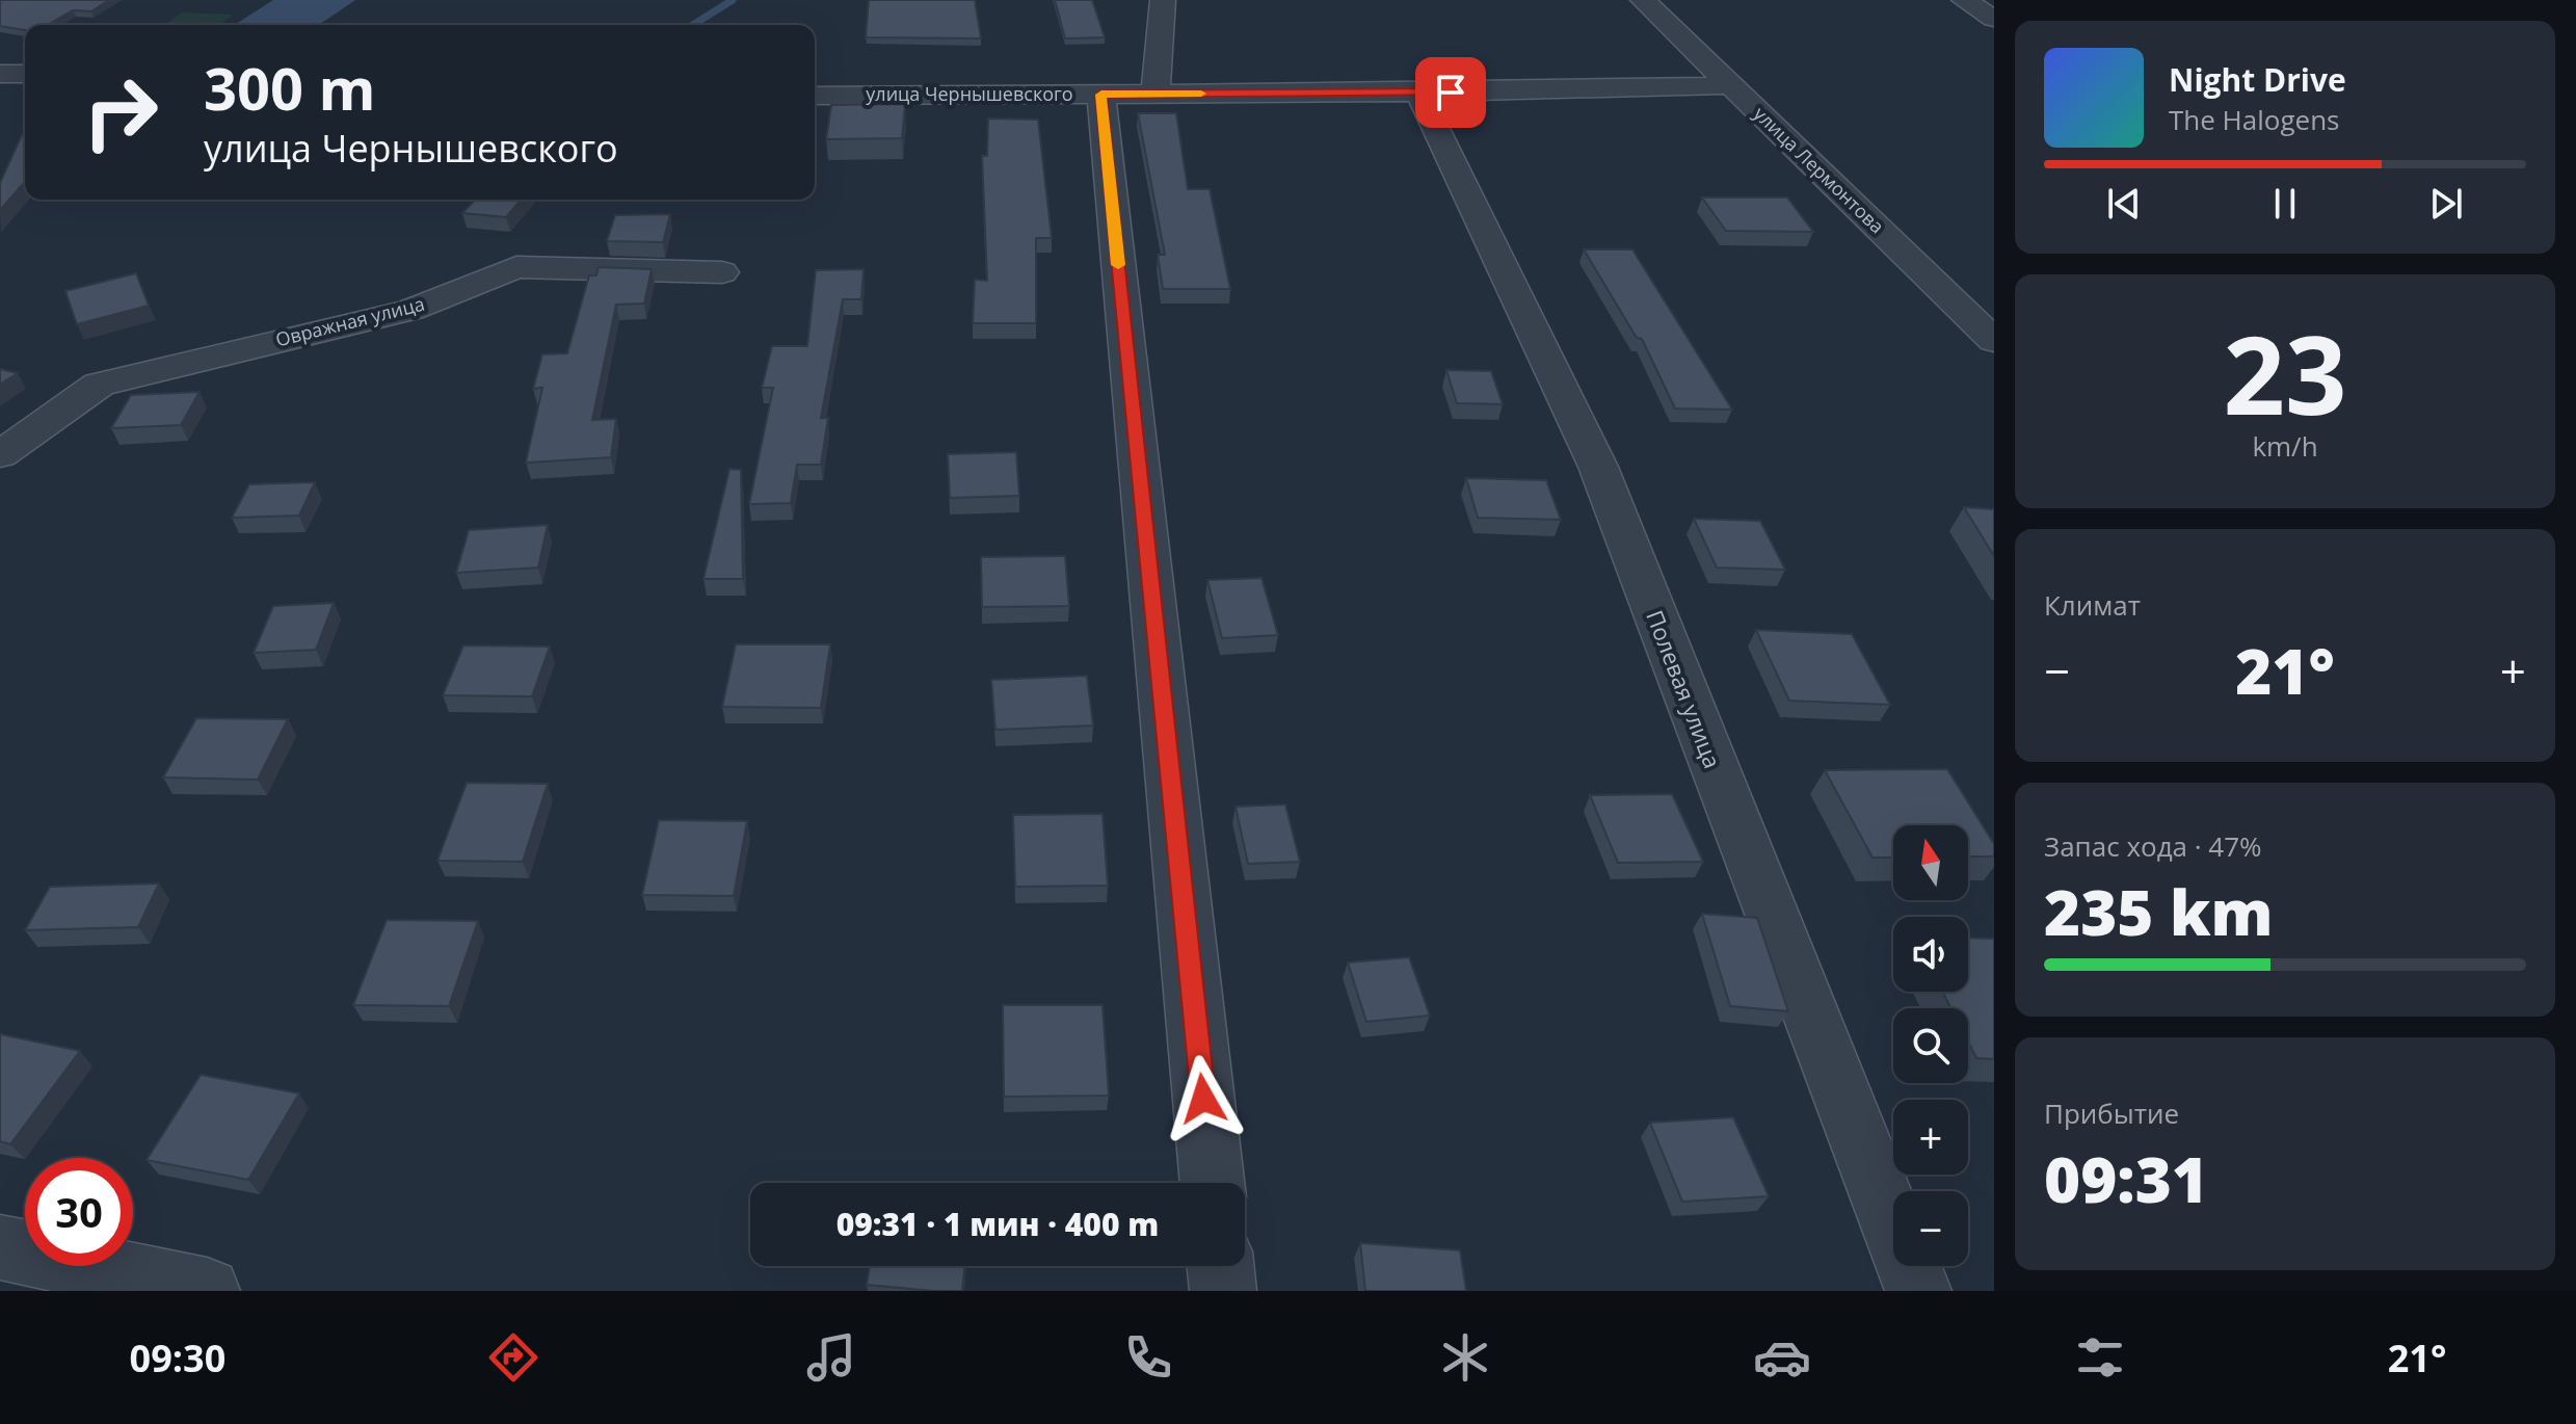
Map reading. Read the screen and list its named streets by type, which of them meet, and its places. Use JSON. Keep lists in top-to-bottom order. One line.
{"streets":{"street":["улица Чернышевского","улица Лермонтова","Овражная улица","Полевая улица"]},"crossings":[["улица Чернышевского","улица Лермонтова"]],"north":"top","page":{"turn":["300 m","улица Чернышевского"],"song":["Night Drive","The Halogens"],"tile":[["23","km/h"],"Климат",["Запас хода · 47%","235 km"],["Прибытие","09:31"]],"heat":["−","21°","+"],"map_buttons":["+","−"],"limit":"30","trip":"09:31 · 1 мин · 400 m","tabs":["09:30","21°"]}}
